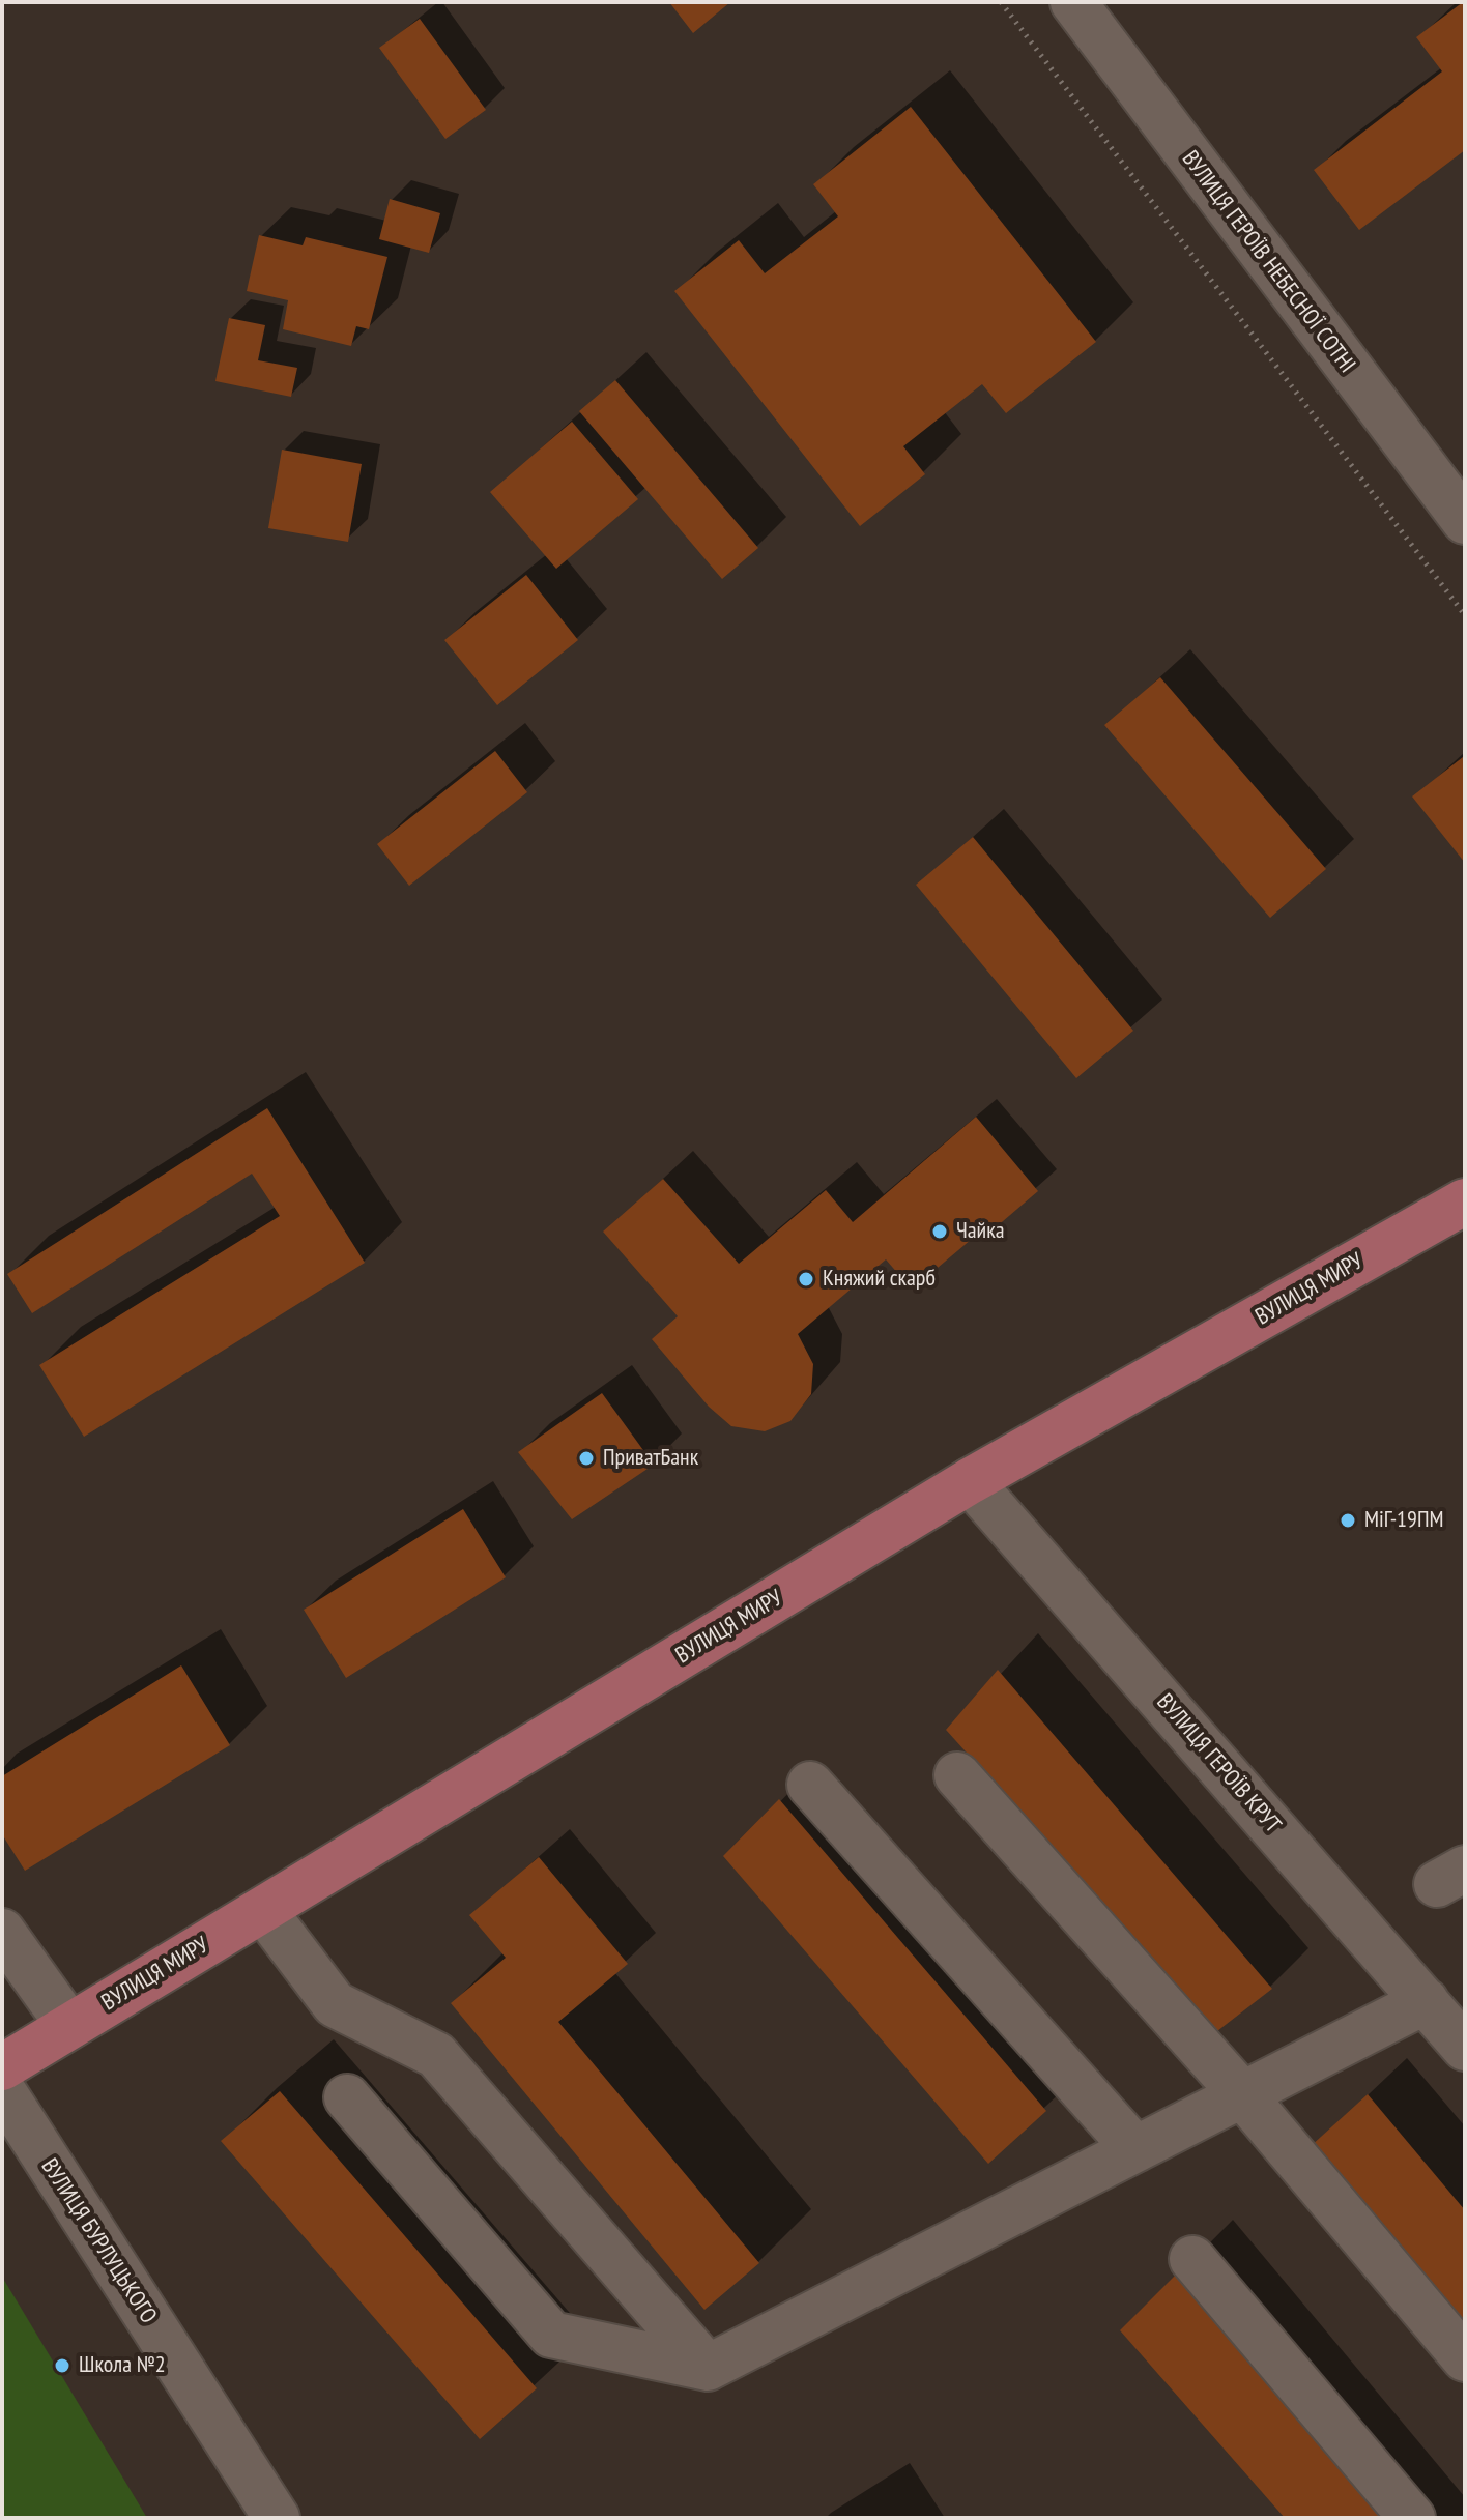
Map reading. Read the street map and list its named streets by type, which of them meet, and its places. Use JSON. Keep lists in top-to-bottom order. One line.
{"streets":{"main road":["ВУЛИЦЯ МИРУ"],"street":["ВУЛИЦЯ ГЕРОЇВ НЕБЕСНОЇ СОТНІ","ВУЛИЦЯ ГЕРОЇВ КРУТ","ВУЛИЦЯ БУРЛУЦЬКОГО"]},"crossings":[["ВУЛИЦЯ МИРУ","ВУЛИЦЯ ГЕРОЇВ КРУТ"]],"places":["Чайка","Княжий скарб","ПриватБанк","МіГ-19ПМ","Школа №2"]}
